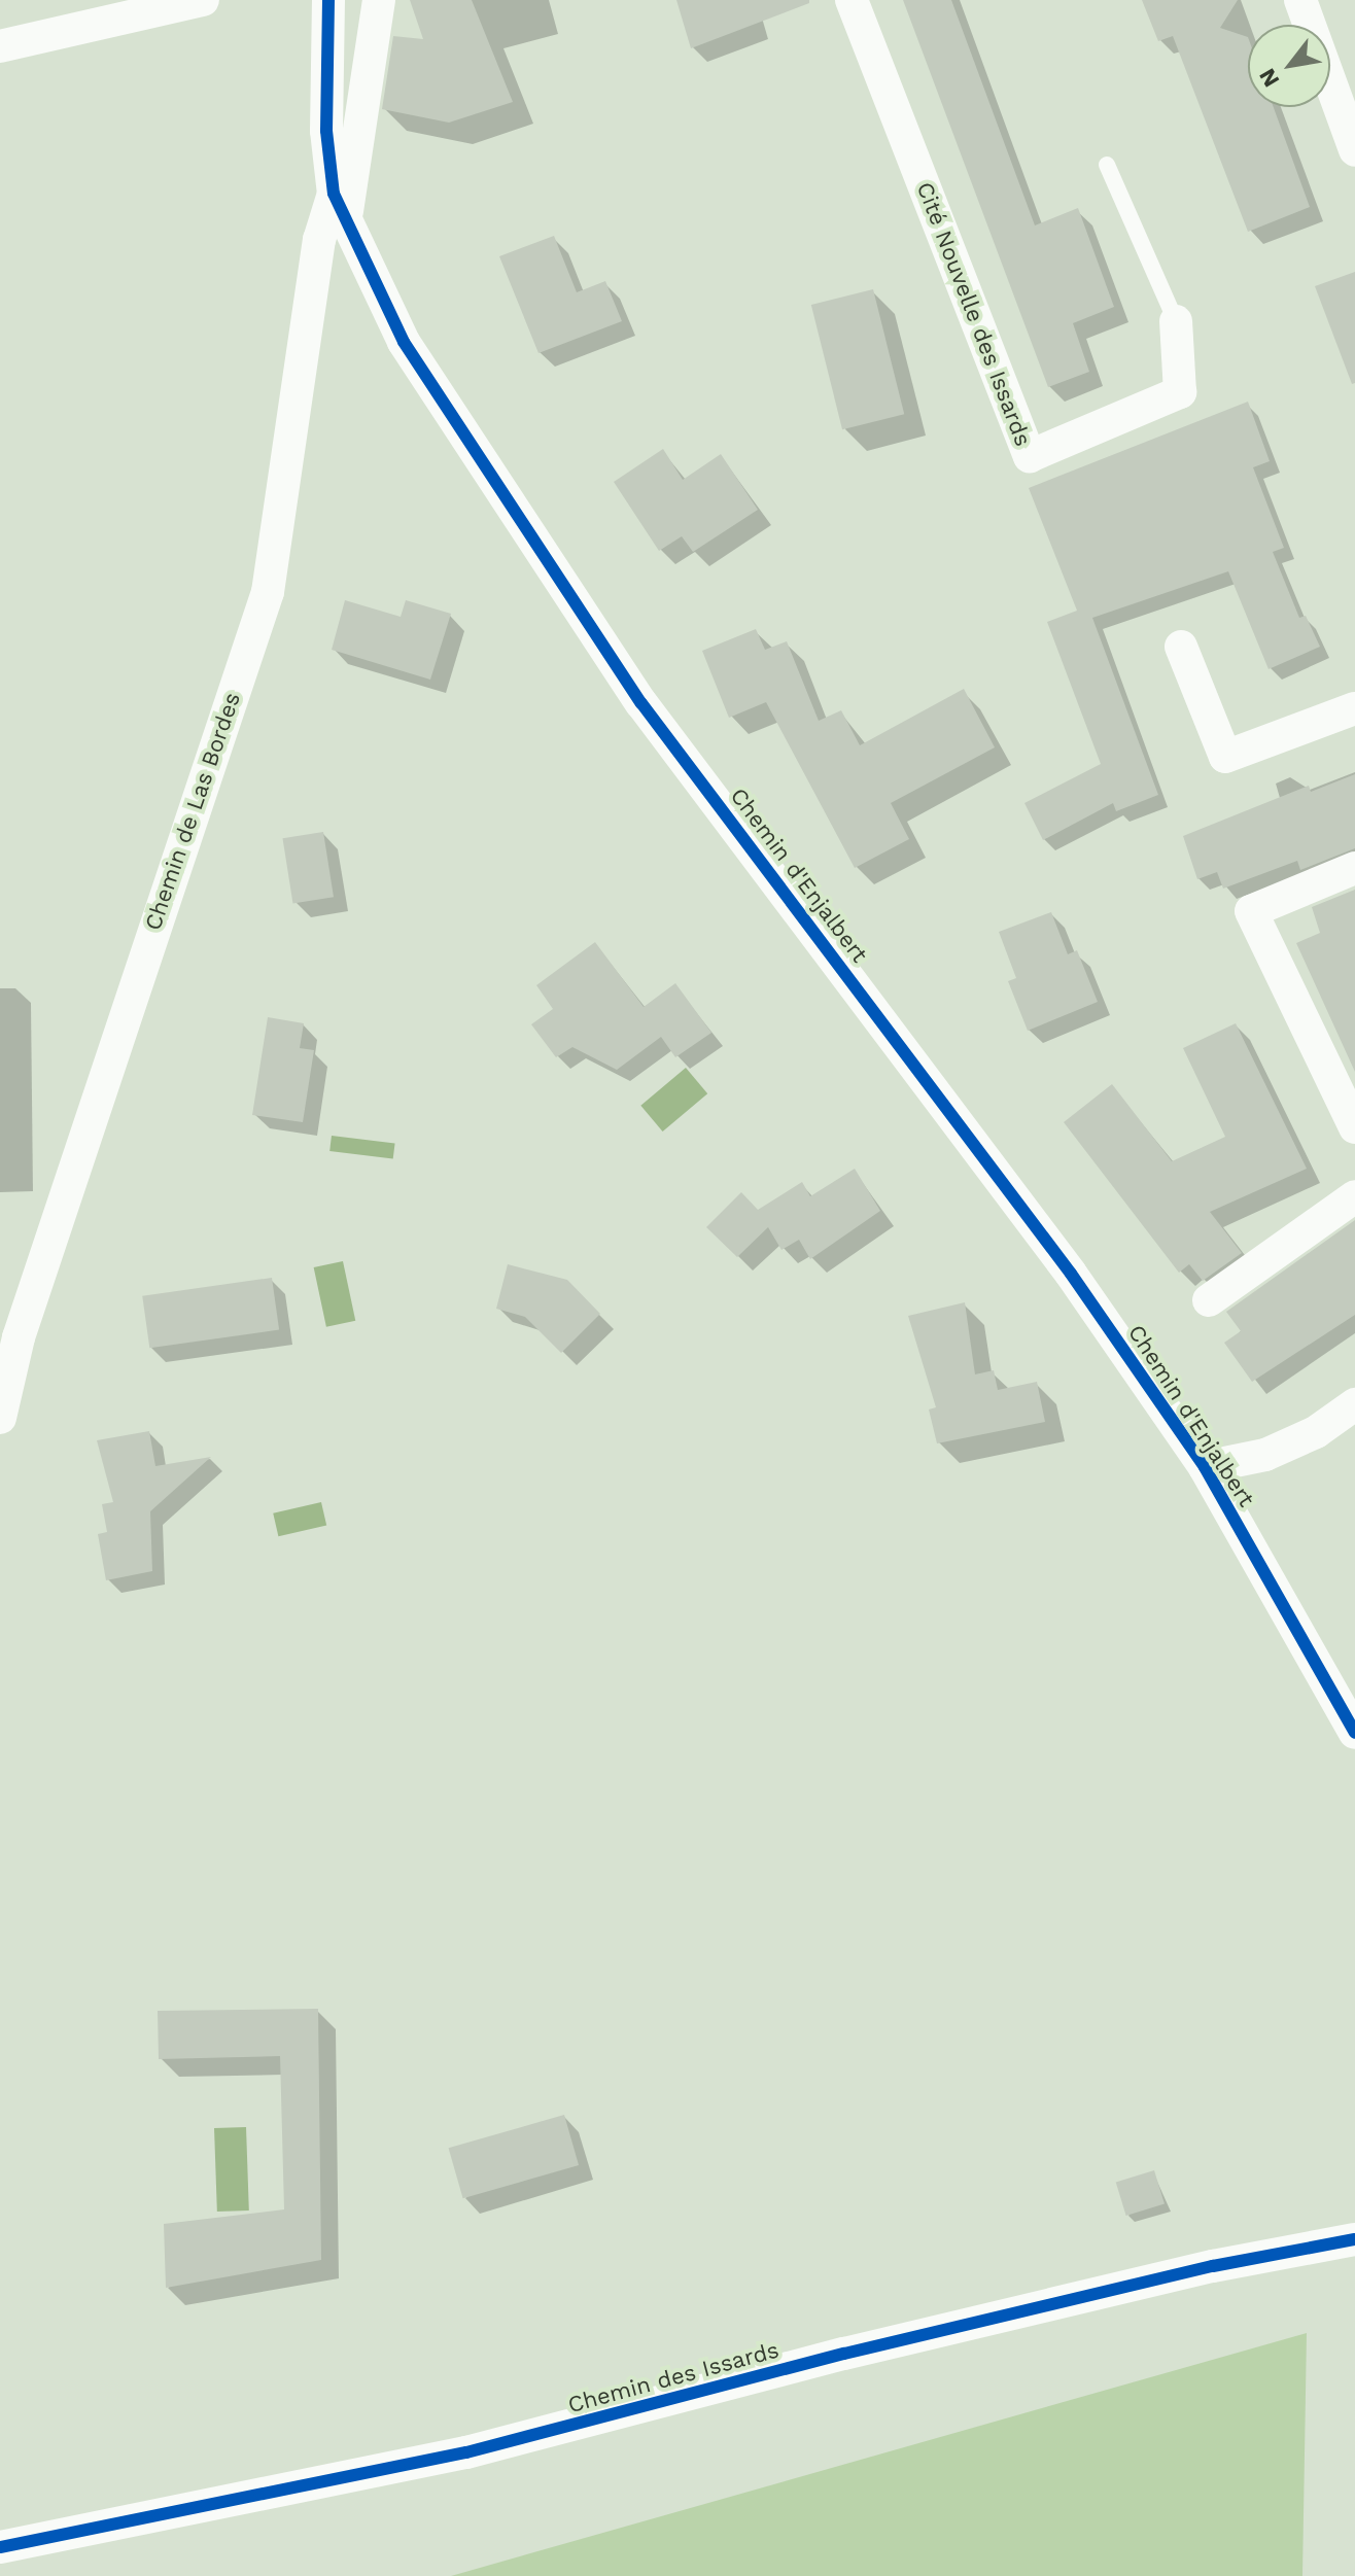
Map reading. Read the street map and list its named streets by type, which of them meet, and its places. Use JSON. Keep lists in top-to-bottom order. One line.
{"streets":{"street":["Cité Nouvelle des Issards","Chemin de Las Bordes","Chemin d'Enjalbert","Chemin des Issards"]},"crossings":[["Chemin de Las Bordes","Chemin d'Enjalbert"]],"north":"bottom left"}
